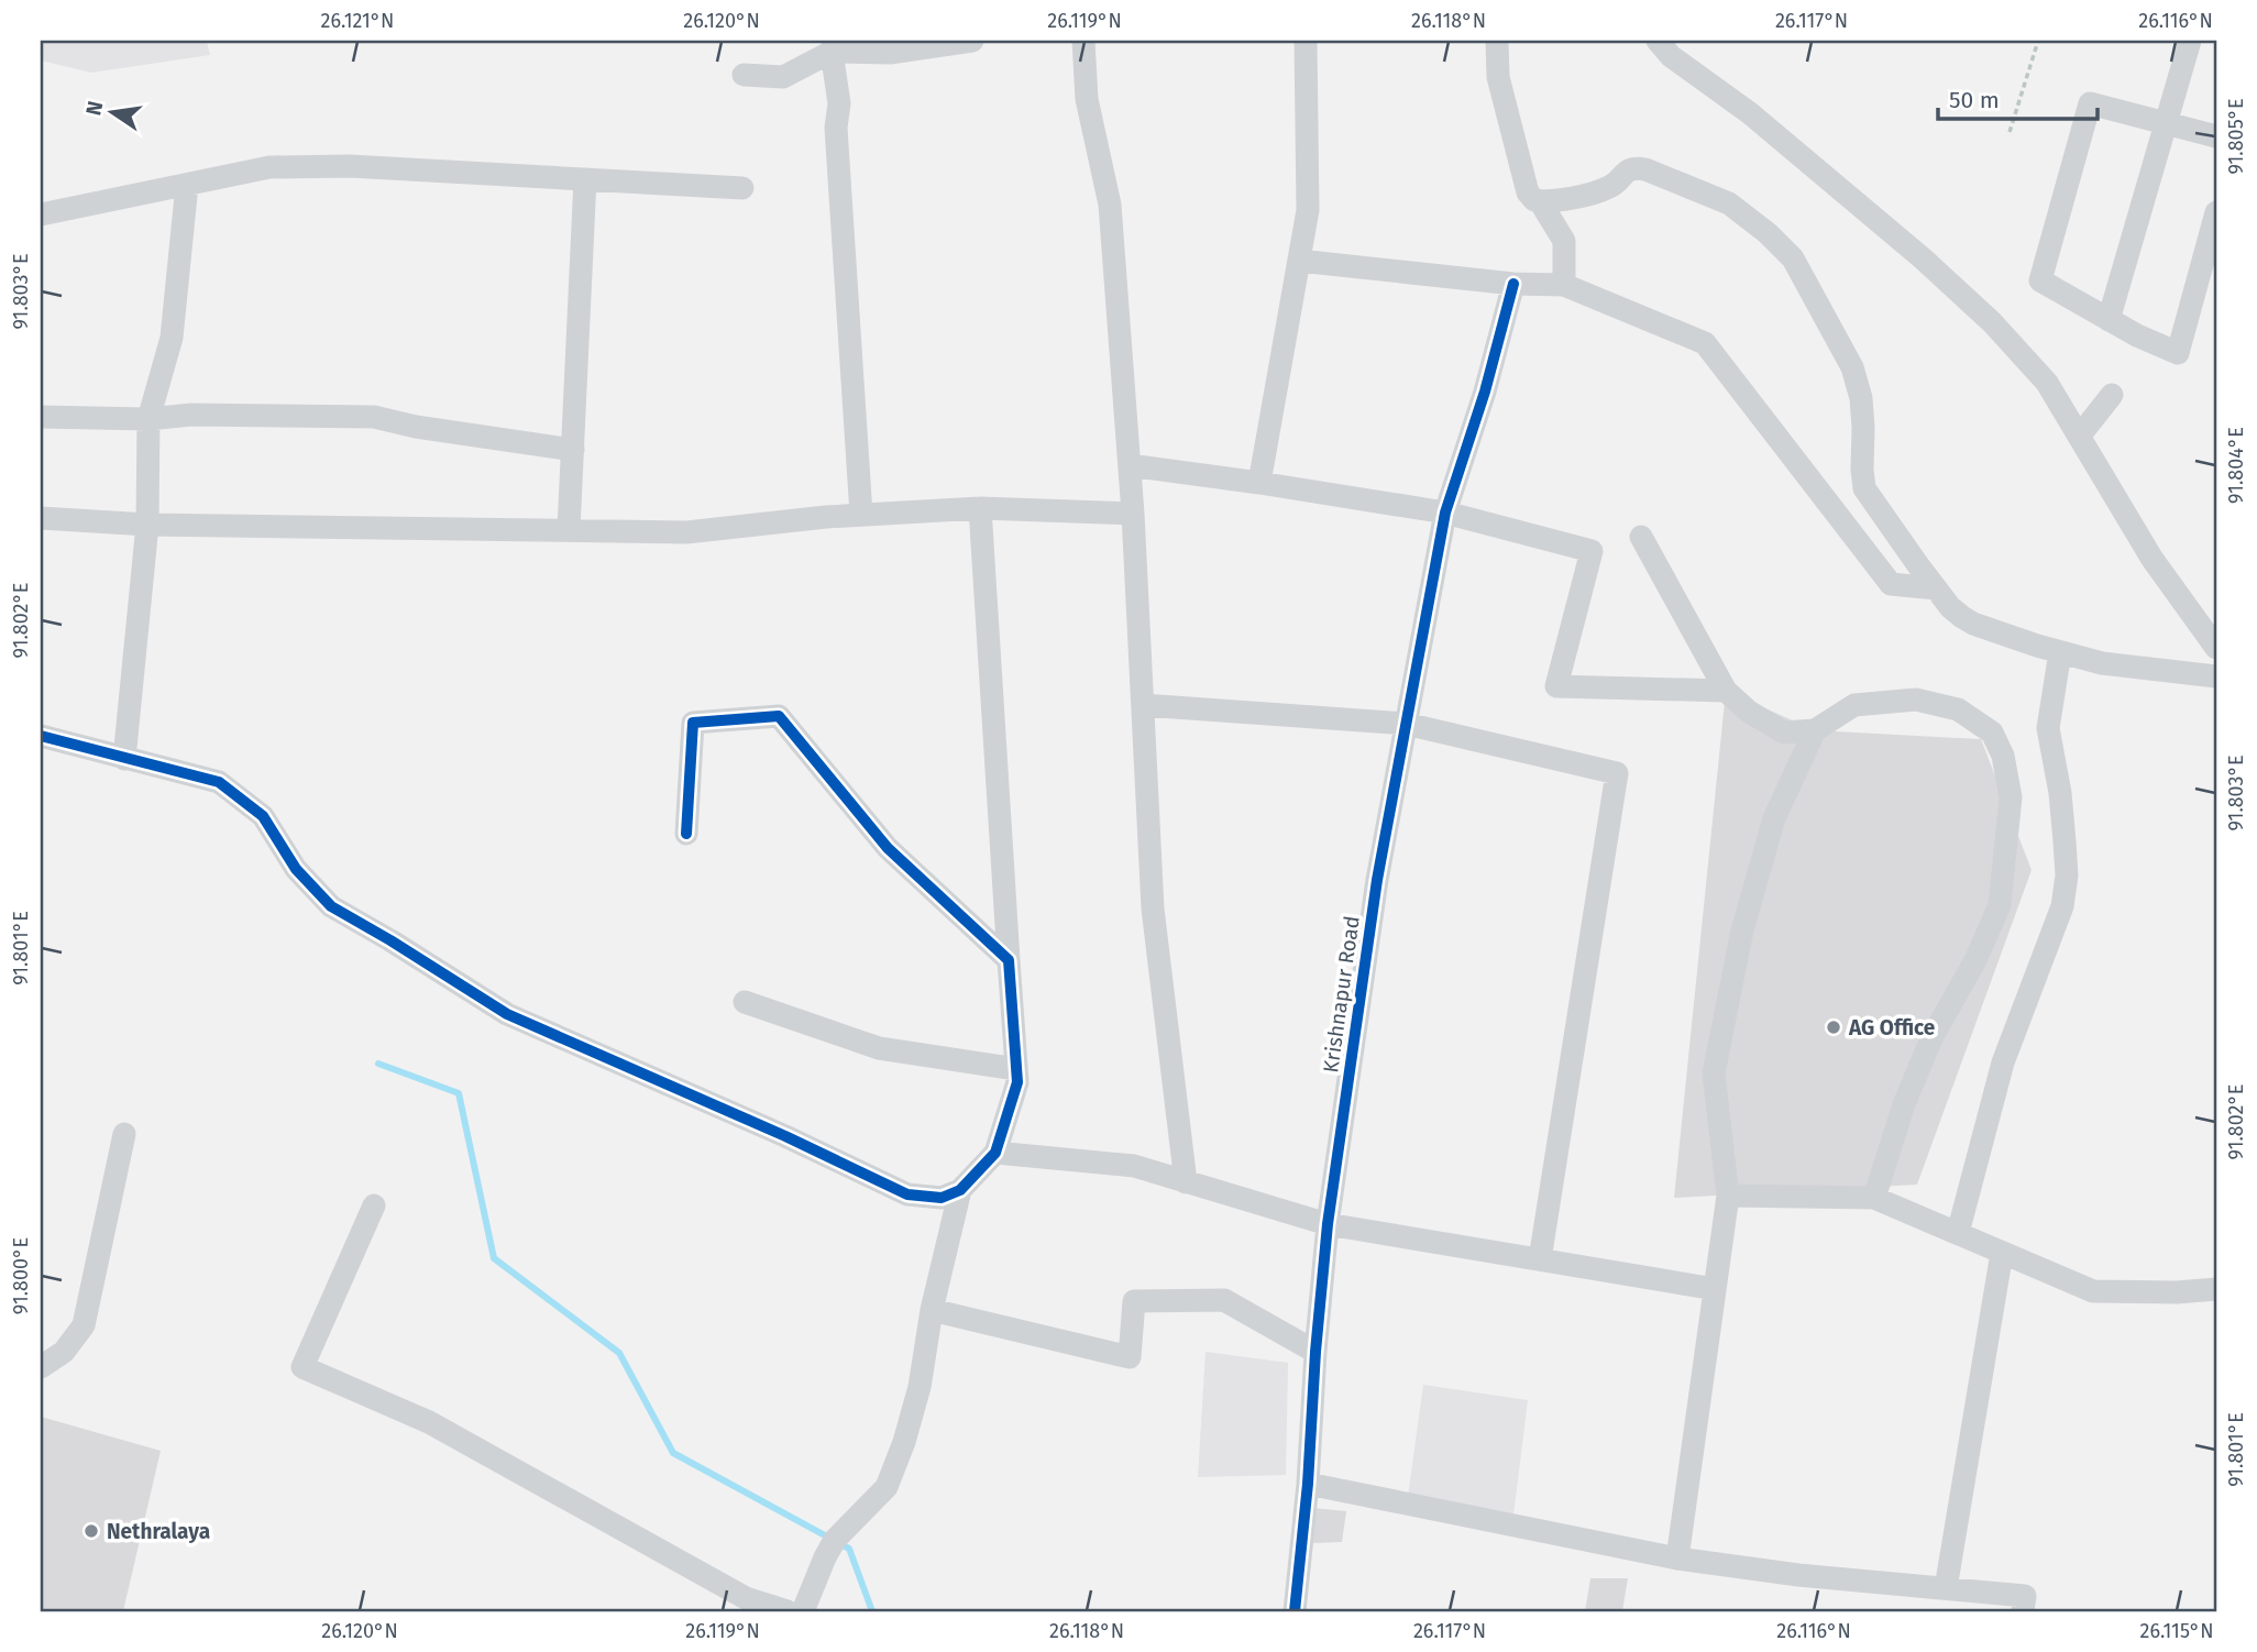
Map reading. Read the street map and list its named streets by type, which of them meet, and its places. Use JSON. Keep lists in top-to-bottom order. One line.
{"streets":{"street":["Krishnapur Road"]},"places":["AG Office","Nethralaya"],"scale_bar":"50 m","north":"left","coordinates":["26.121°N","26.120°N","26.119°N","26.118°N","26.117°N","26.116°N","91.805°E","91.803°E","91.804°E","91.802°E","91.801°E","91.800°E","26.115°N"]}
